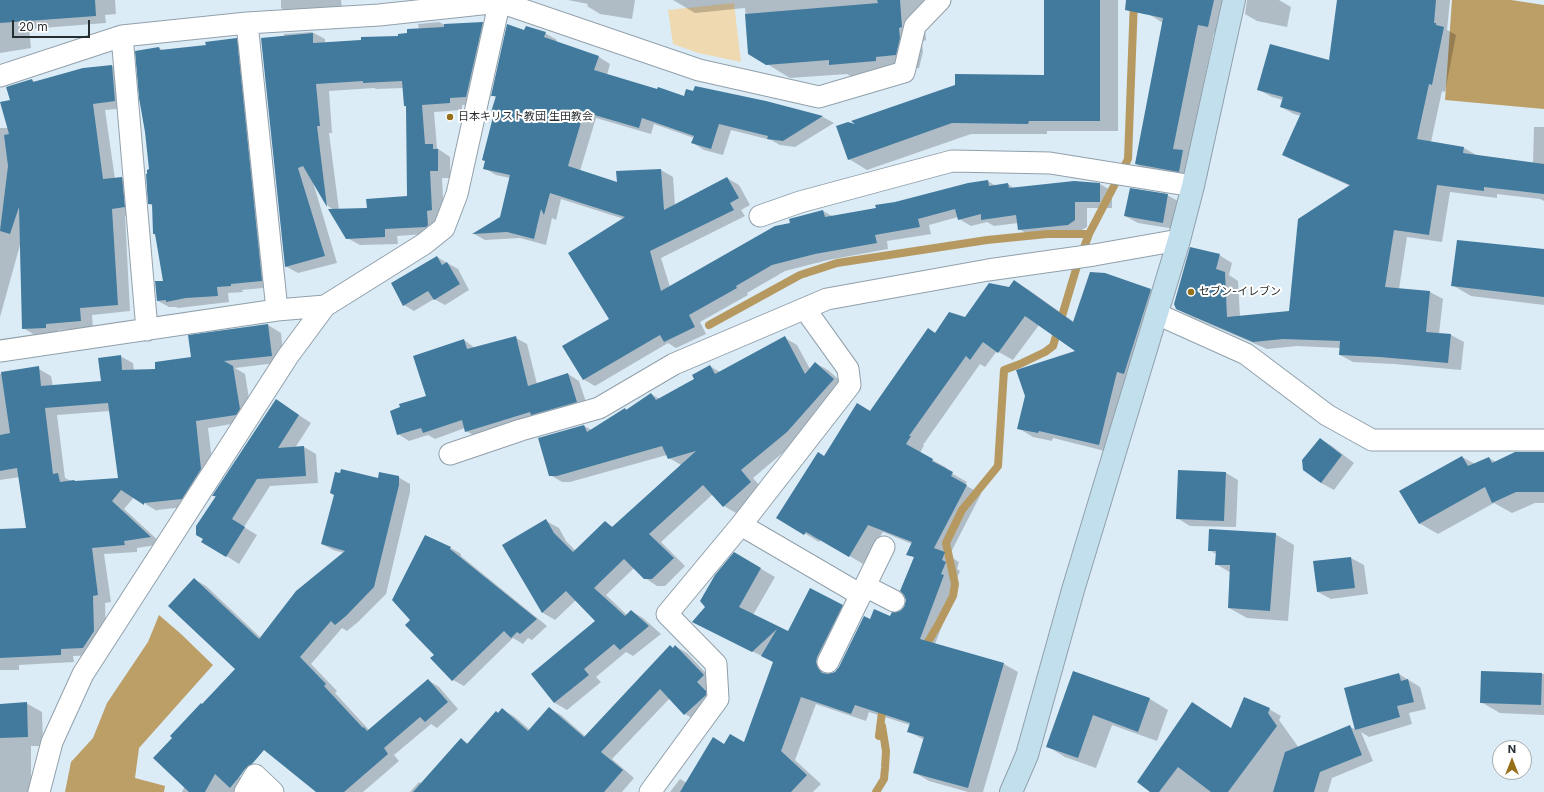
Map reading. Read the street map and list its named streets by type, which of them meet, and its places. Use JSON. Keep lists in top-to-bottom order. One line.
{"places":["日本キリスト教団 生田教会","セブン-イレブン"],"scale_bar":"20 m","north":"top"}
